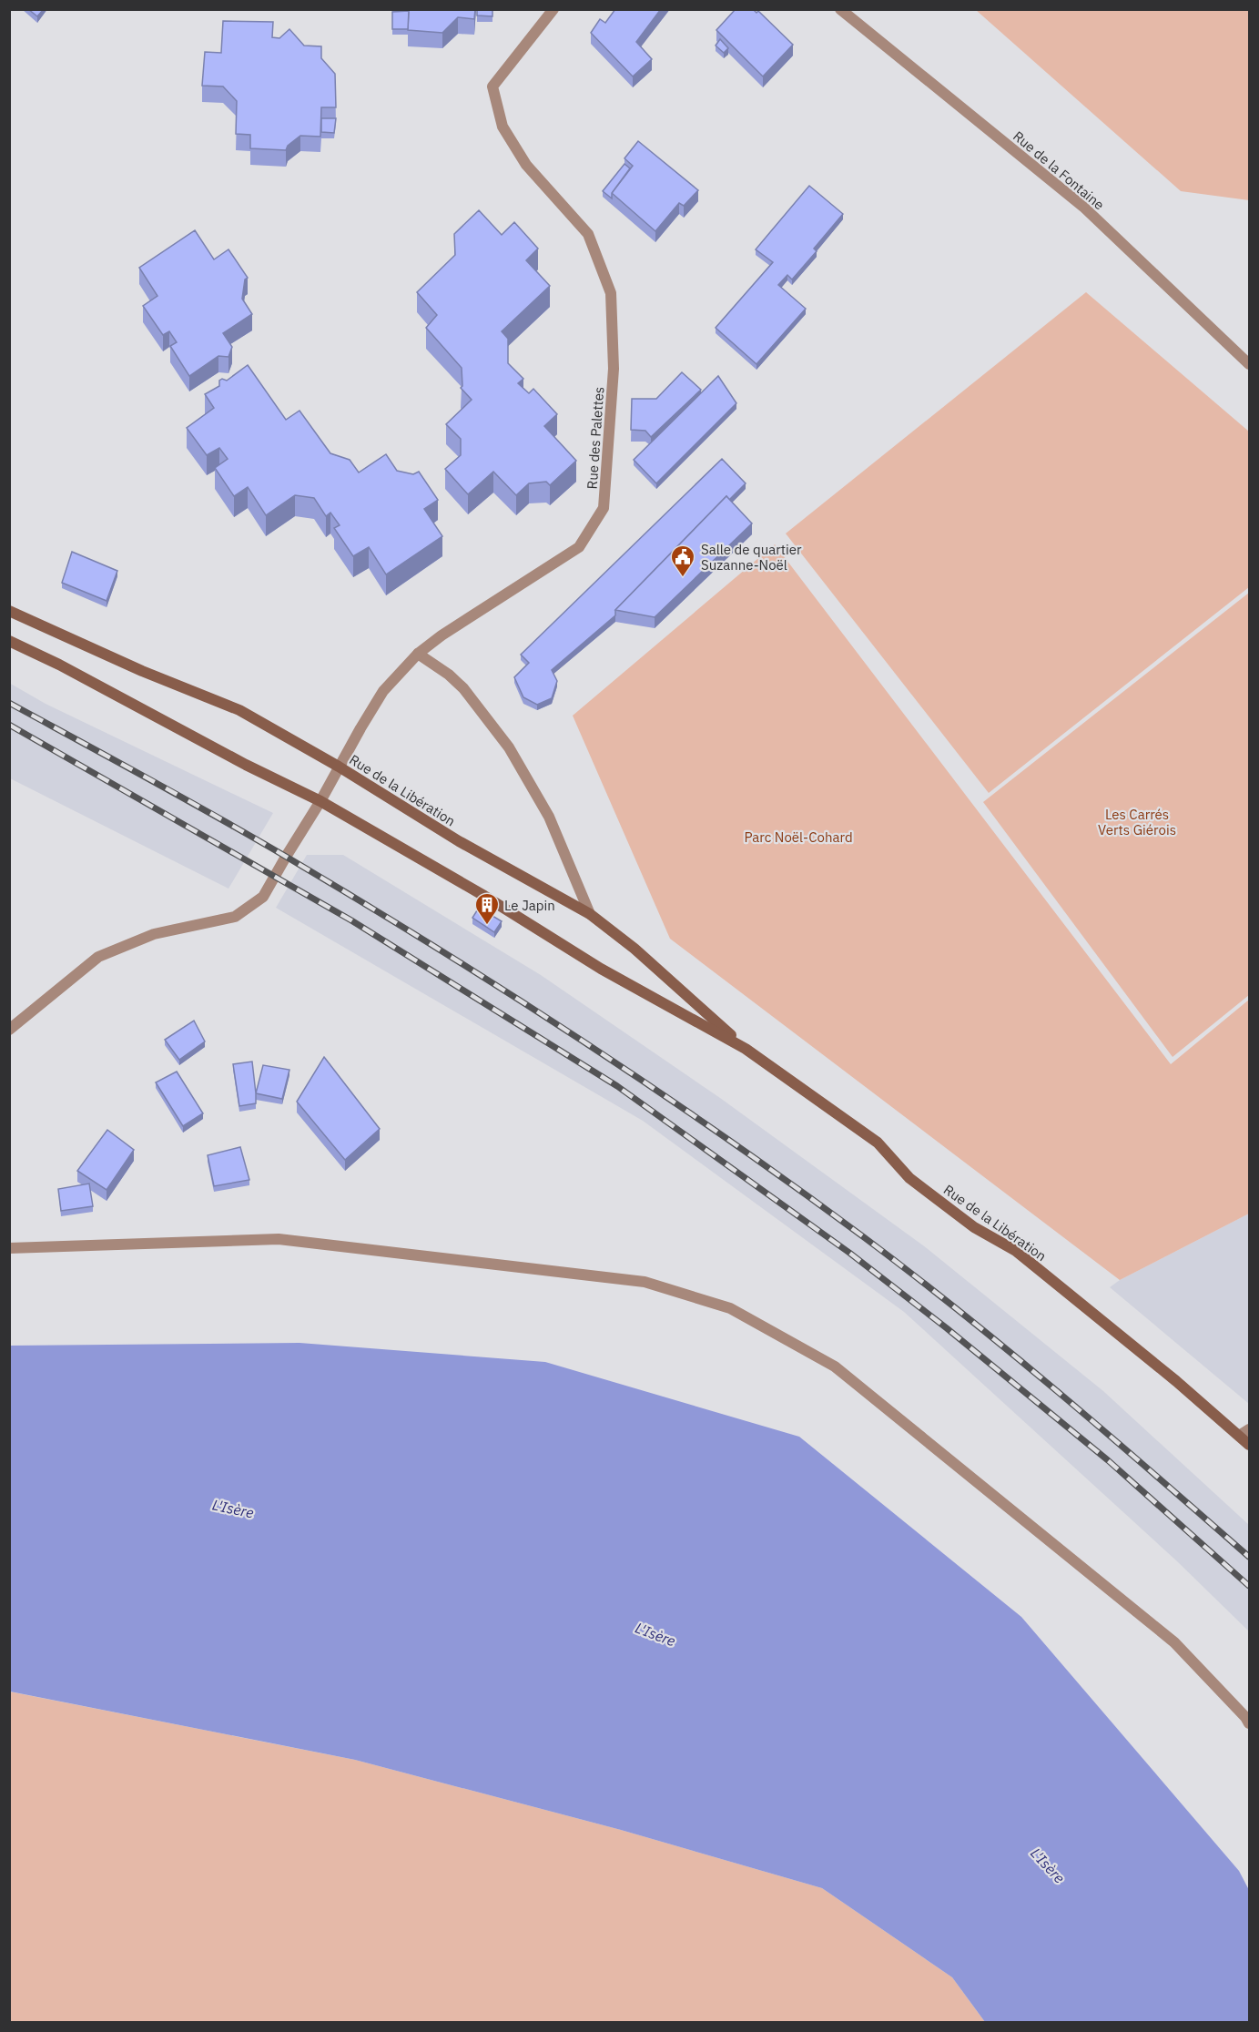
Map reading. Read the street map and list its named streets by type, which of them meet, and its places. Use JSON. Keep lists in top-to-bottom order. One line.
{"streets":{"main road":["Rue de la Libération"],"street":["Rue de la Fontaine","Rue des Palettes"]},"crossings":[["Rue des Palettes","Rue de la Libération"]],"water":["L'Isère"],"parks":["Les Carrés Verts Giérois","Parc Noël-Cohard"],"places":{"public building":["Salle de quartier Suzanne-Noël"],"building":["Le Japin"]}}
